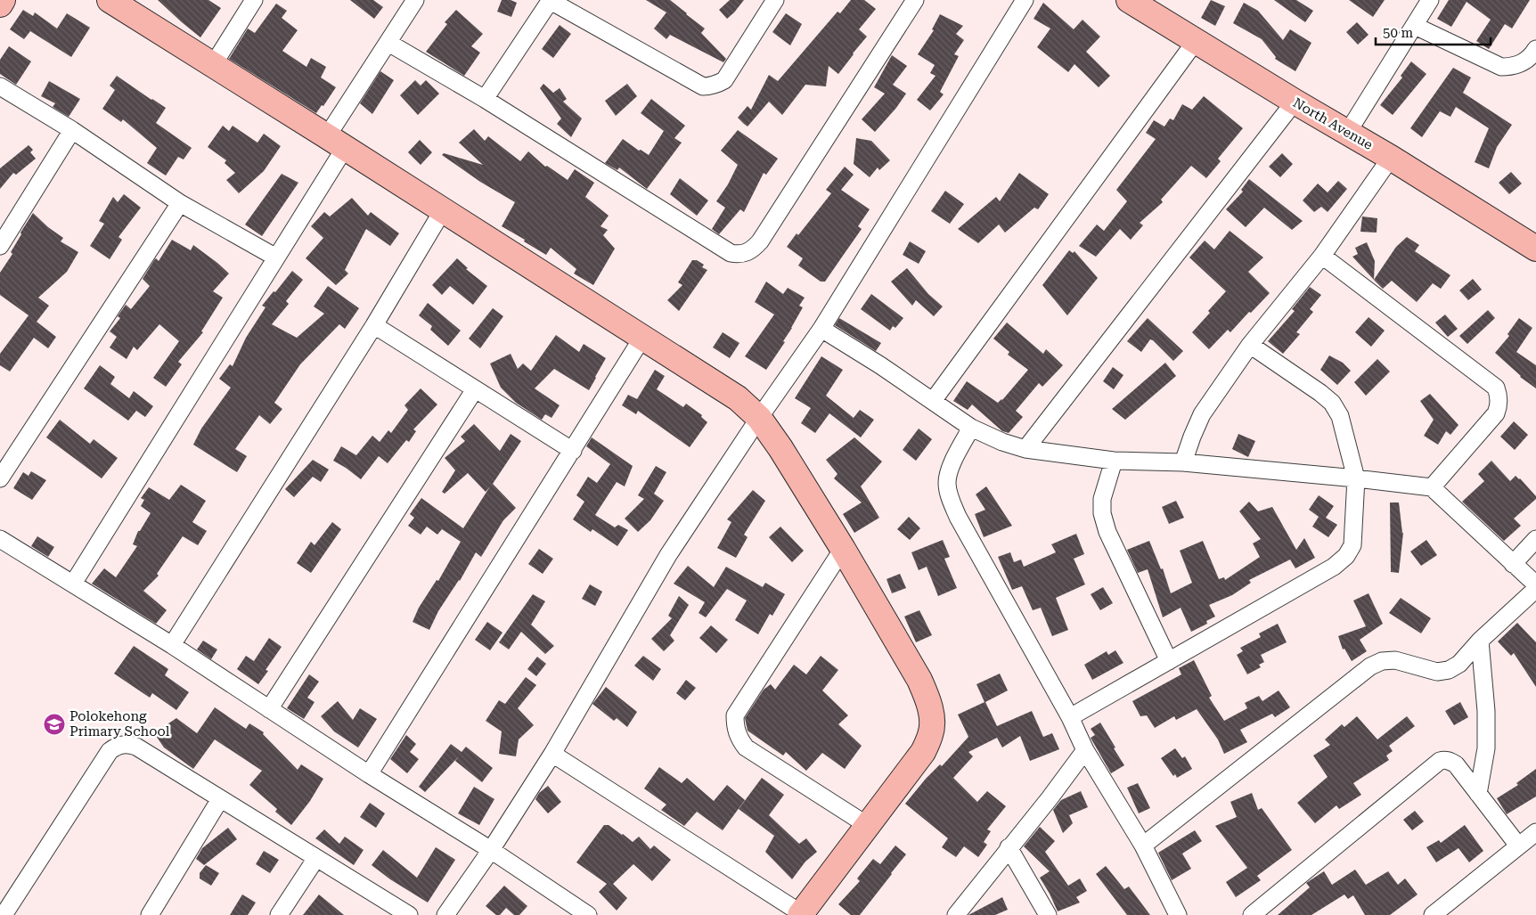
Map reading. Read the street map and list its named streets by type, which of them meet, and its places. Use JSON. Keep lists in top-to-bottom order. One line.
{"streets":{"street":["North Avenue"]},"places":{"school or university":["Polokehong Primary School"]},"scale_bar":"50 m"}
